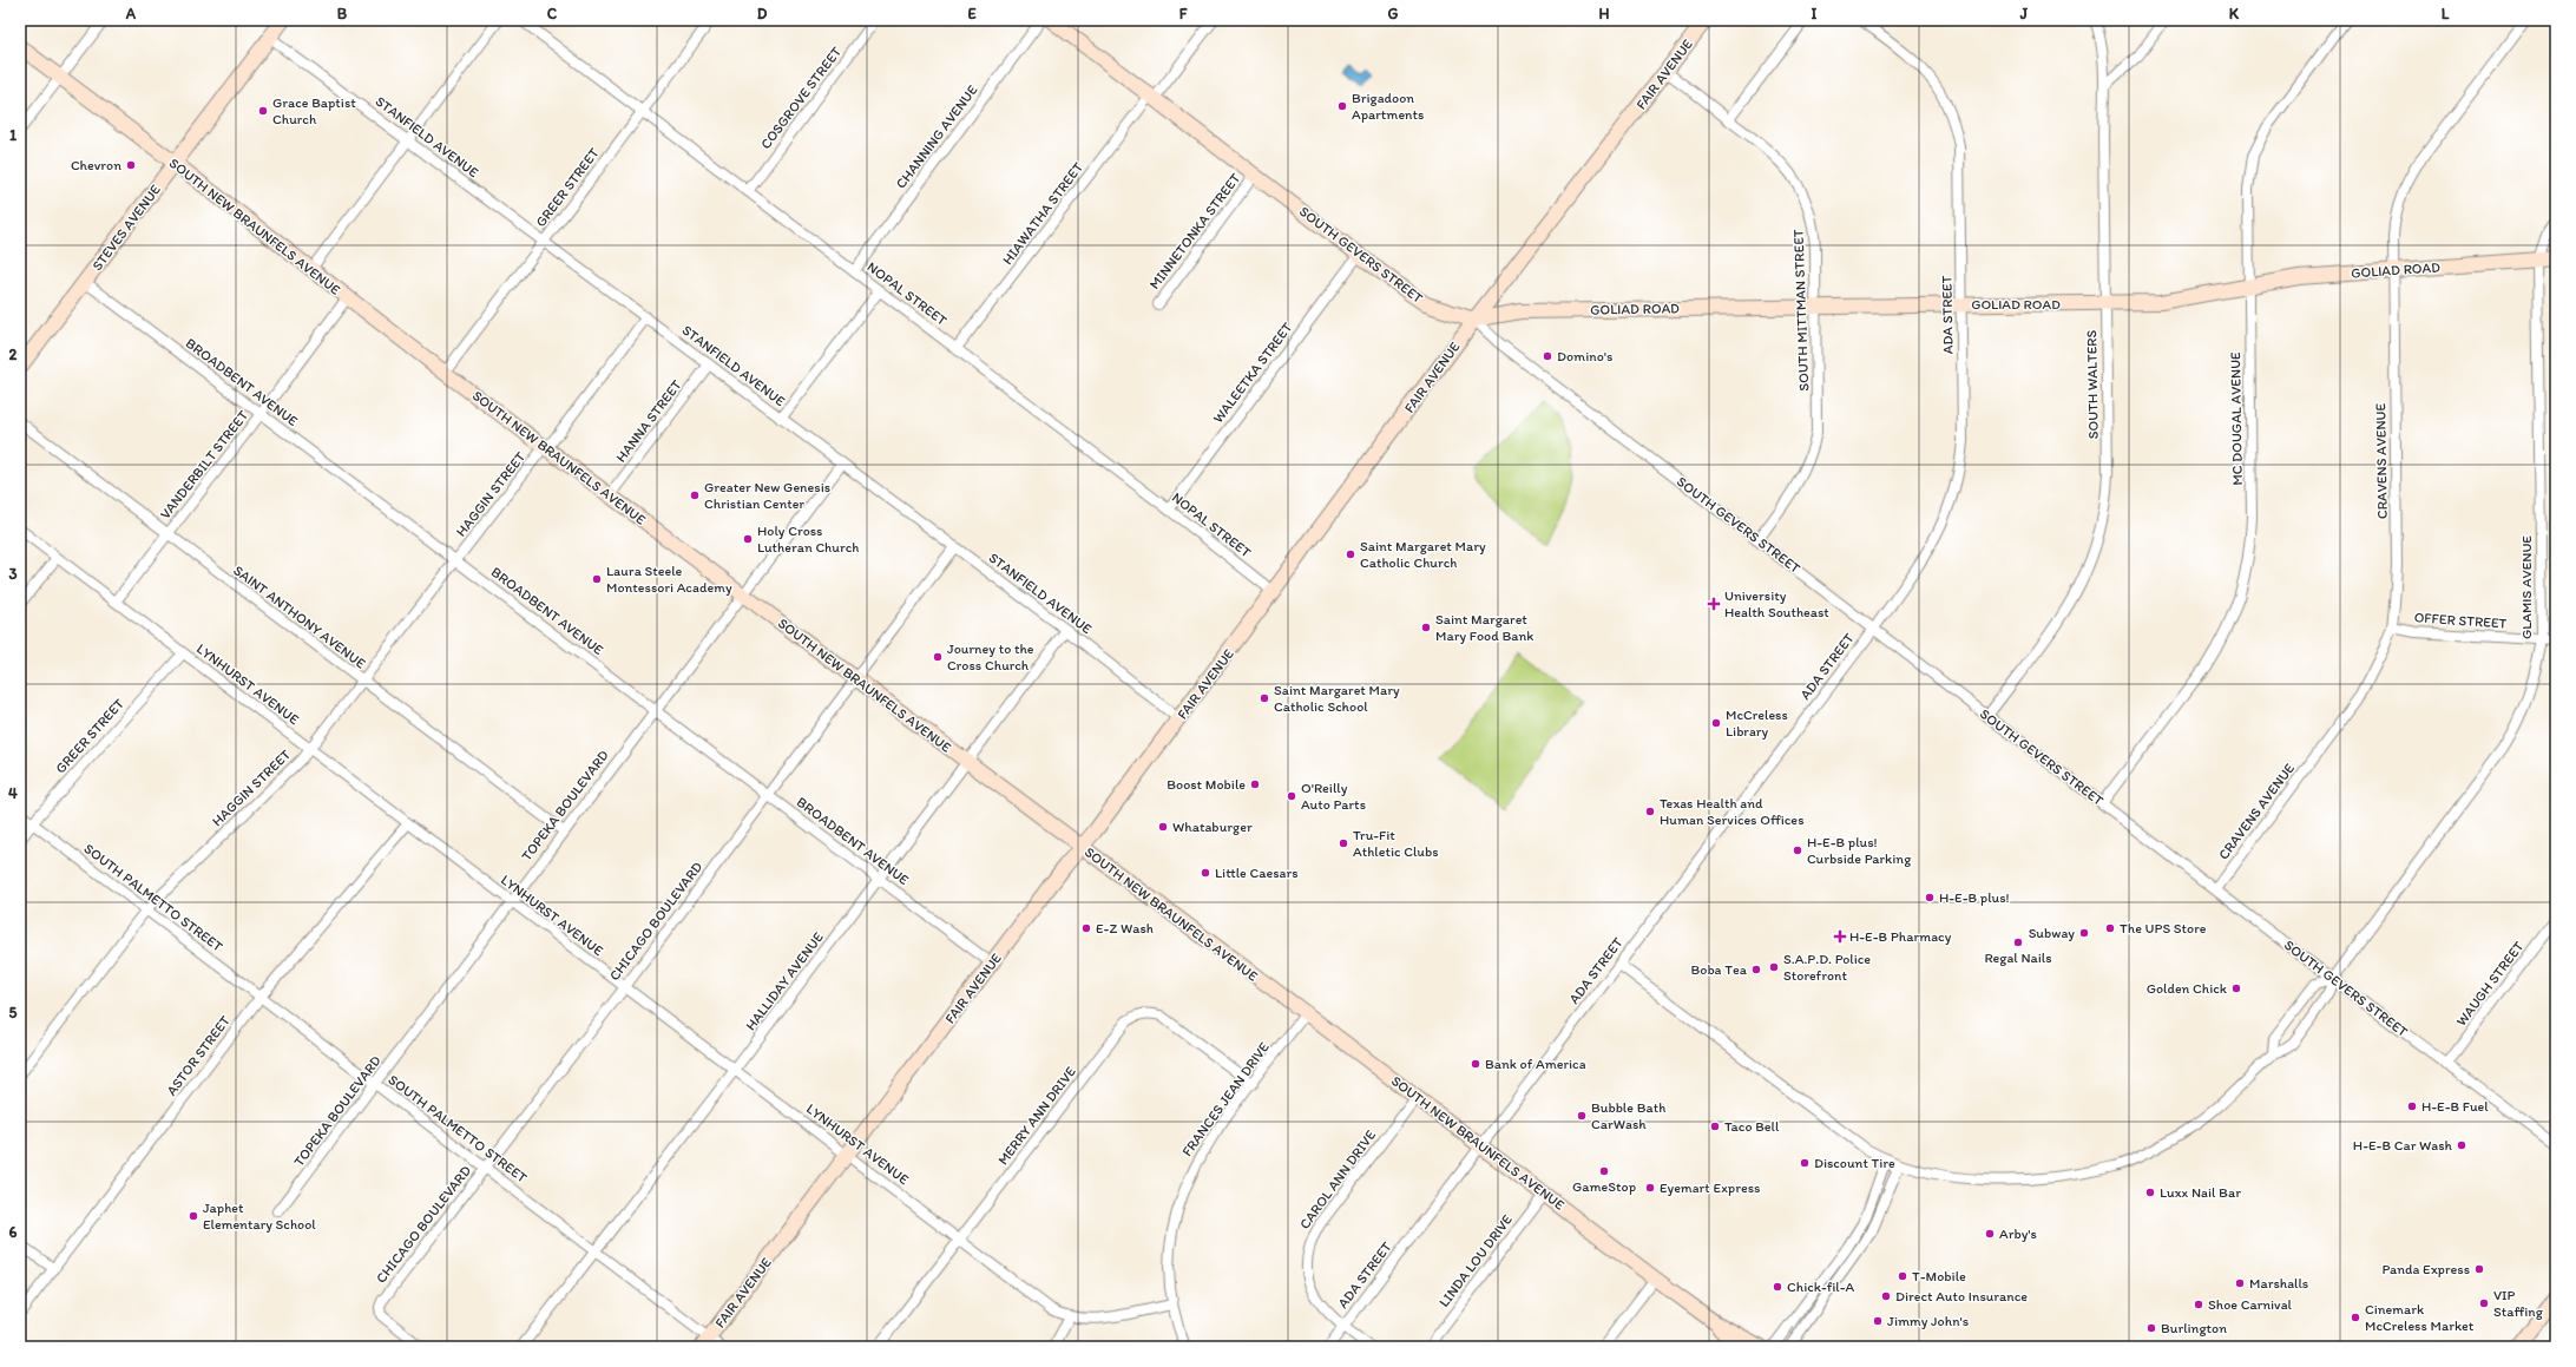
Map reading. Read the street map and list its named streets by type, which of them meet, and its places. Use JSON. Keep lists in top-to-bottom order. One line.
{"streets":{"main road":["FAIR AVENUE","SOUTH NEW BRAUNFELS AVENUE","STEVES AVENUE","SOUTH GEVERS STREET","GOLIAD ROAD"],"street":["COSGROVE STREET","STANFIELD AVENUE","CHANNING AVENUE","GREER STREET","HIAWATHA STREET","MINNETONKA STREET","NOPAL STREET","SOUTH MITTMAN STREET","ADA STREET","WALEETKA STREET","BROADBENT AVENUE","SOUTH WALTERS","MC DOUGAL AVENUE","HANNA STREET","CRAVENS AVENUE","VANDERBILT STREET","HAGGIN STREET","GLAMIS AVENUE","SAINT ANTHONY AVENUE","OFFER STREET","LYNHURST AVENUE","TOPEKA BOULEVARD","SOUTH PALMETTO STREET","CHICAGO BOULEVARD","HALLIDAY AVENUE","WAUGH STREET","ASTOR STREET","FRANCES JEAN DRIVE","MERRY ANN DRIVE","CAROL ANN DRIVE","LINDA LOU DRIVE"]},"crossings":[["FAIR AVENUE","STANFIELD AVENUE"],["FAIR AVENUE","SOUTH NEW BRAUNFELS AVENUE"],["FAIR AVENUE","SOUTH GEVERS STREET"],["FAIR AVENUE","GOLIAD ROAD"],["FAIR AVENUE","NOPAL STREET"],["FAIR AVENUE","SOUTH MITTMAN STREET"],["FAIR AVENUE","BROADBENT AVENUE"],["FAIR AVENUE","LYNHURST AVENUE"],["FAIR AVENUE","SOUTH PALMETTO STREET"],["COSGROVE STREET","NOPAL STREET"],["STANFIELD AVENUE","GREER STREET"],["STANFIELD AVENUE","STEVES AVENUE"],["STANFIELD AVENUE","HANNA STREET"],["STANFIELD AVENUE","HAGGIN STREET"],["STANFIELD AVENUE","TOPEKA BOULEVARD"],["STANFIELD AVENUE","CHICAGO BOULEVARD"],["STANFIELD AVENUE","HALLIDAY AVENUE"],["CHANNING AVENUE","NOPAL STREET"],["GREER STREET","SOUTH NEW BRAUNFELS AVENUE"],["GREER STREET","NOPAL STREET"],["GREER STREET","LYNHURST AVENUE"],["GREER STREET","SOUTH PALMETTO STREET"],["HIAWATHA STREET","SOUTH GEVERS STREET"],["HIAWATHA STREET","NOPAL STREET"],["SOUTH NEW BRAUNFELS AVENUE","STEVES AVENUE"],["SOUTH NEW BRAUNFELS AVENUE","ADA STREET"],["SOUTH NEW BRAUNFELS AVENUE","HANNA STREET"],["SOUTH NEW BRAUNFELS AVENUE","VANDERBILT STREET"],["SOUTH NEW BRAUNFELS AVENUE","HAGGIN STREET"],["SOUTH NEW BRAUNFELS AVENUE","TOPEKA BOULEVARD"],["SOUTH NEW BRAUNFELS AVENUE","CHICAGO BOULEVARD"],["SOUTH NEW BRAUNFELS AVENUE","HALLIDAY AVENUE"],["SOUTH NEW BRAUNFELS AVENUE","FRANCES JEAN DRIVE"],["SOUTH NEW BRAUNFELS AVENUE","CAROL ANN DRIVE"],["SOUTH NEW BRAUNFELS AVENUE","LINDA LOU DRIVE"],["STEVES AVENUE","BROADBENT AVENUE"],["MINNETONKA STREET","SOUTH GEVERS STREET"],["SOUTH GEVERS STREET","GOLIAD ROAD"],["SOUTH GEVERS STREET","SOUTH MITTMAN STREET"],["SOUTH GEVERS STREET","ADA STREET"],["SOUTH GEVERS STREET","WALEETKA STREET"],["SOUTH GEVERS STREET","SOUTH WALTERS"],["SOUTH GEVERS STREET","MC DOUGAL AVENUE"],["SOUTH GEVERS STREET","CRAVENS AVENUE"],["SOUTH GEVERS STREET","GLAMIS AVENUE"],["SOUTH GEVERS STREET","WAUGH STREET"],["GOLIAD ROAD","SOUTH MITTMAN STREET"],["GOLIAD ROAD","ADA STREET"],["GOLIAD ROAD","SOUTH WALTERS"],["GOLIAD ROAD","MC DOUGAL AVENUE"],["GOLIAD ROAD","CRAVENS AVENUE"],["GOLIAD ROAD","GLAMIS AVENUE"],["NOPAL STREET","WALEETKA STREET"],["ADA STREET","CAROL ANN DRIVE"],["BROADBENT AVENUE","VANDERBILT STREET"],["BROADBENT AVENUE","HAGGIN STREET"],["BROADBENT AVENUE","TOPEKA BOULEVARD"],["BROADBENT AVENUE","CHICAGO BOULEVARD"],["BROADBENT AVENUE","HALLIDAY AVENUE"],["CRAVENS AVENUE","OFFER STREET"],["VANDERBILT STREET","SAINT ANTHONY AVENUE"],["VANDERBILT STREET","LYNHURST AVENUE"],["HAGGIN STREET","SAINT ANTHONY AVENUE"],["HAGGIN STREET","LYNHURST AVENUE"],["HAGGIN STREET","SOUTH PALMETTO STREET"],["GLAMIS AVENUE","OFFER STREET"],["SAINT ANTHONY AVENUE","TOPEKA BOULEVARD"],["LYNHURST AVENUE","TOPEKA BOULEVARD"],["LYNHURST AVENUE","CHICAGO BOULEVARD"],["LYNHURST AVENUE","HALLIDAY AVENUE"],["LYNHURST AVENUE","ASTOR STREET"],["LYNHURST AVENUE","MERRY ANN DRIVE"],["TOPEKA BOULEVARD","SOUTH PALMETTO STREET"],["SOUTH PALMETTO STREET","CHICAGO BOULEVARD"],["SOUTH PALMETTO STREET","HALLIDAY AVENUE"],["SOUTH PALMETTO STREET","ASTOR STREET"],["FRANCES JEAN DRIVE","MERRY ANN DRIVE"]],"places":{"other":["Brigadoon Apartments","Grace Baptist Church","Chevron","Domino's","Greater New Genesis Christian Center","Holy Cross Lutheran Church","Saint Margaret Mary Catholic Church","Laura Steele Montessori Academy","Saint Margaret Mary Food Bank","Journey to the Cross Church","Saint Margaret Mary Catholic School","McCreless Library","Boost Mobile","O'Reilly Auto Parts","Texas Health and Human Services Offices","Whataburger","Tru-Fit Athletic Clubs","H-E-B plus! Curbside Parking","Little Caesars","H-E-B plus!","E-Z Wash","The UPS Store","Subway","Regal Nails","S.A.P.D. Police Storefront","Boba Tea","Golden Chick","Bank of America","H-E-B Fuel","Bubble Bath CarWash","Taco Bell","H-E-B Car Wash","Discount Tire","GameStop","Eyemart Express","Luxx Nail Bar","Japhet Elementary School","Arby's","Panda Express","T-Mobile","Marshalls","Chick-fil-A","Direct Auto Insurance","VIP Staffing","Shoe Carnival","Cinemark McCreless Market","Jimmy John's","Burlington"],"health":["University Health Southeast","H-E-B Pharmacy"]},"grid":{"columns":["A","B","C","D","E","F","G","H","I","J","K","L"],"rows":["1","2","3","4","5","6"]}}
